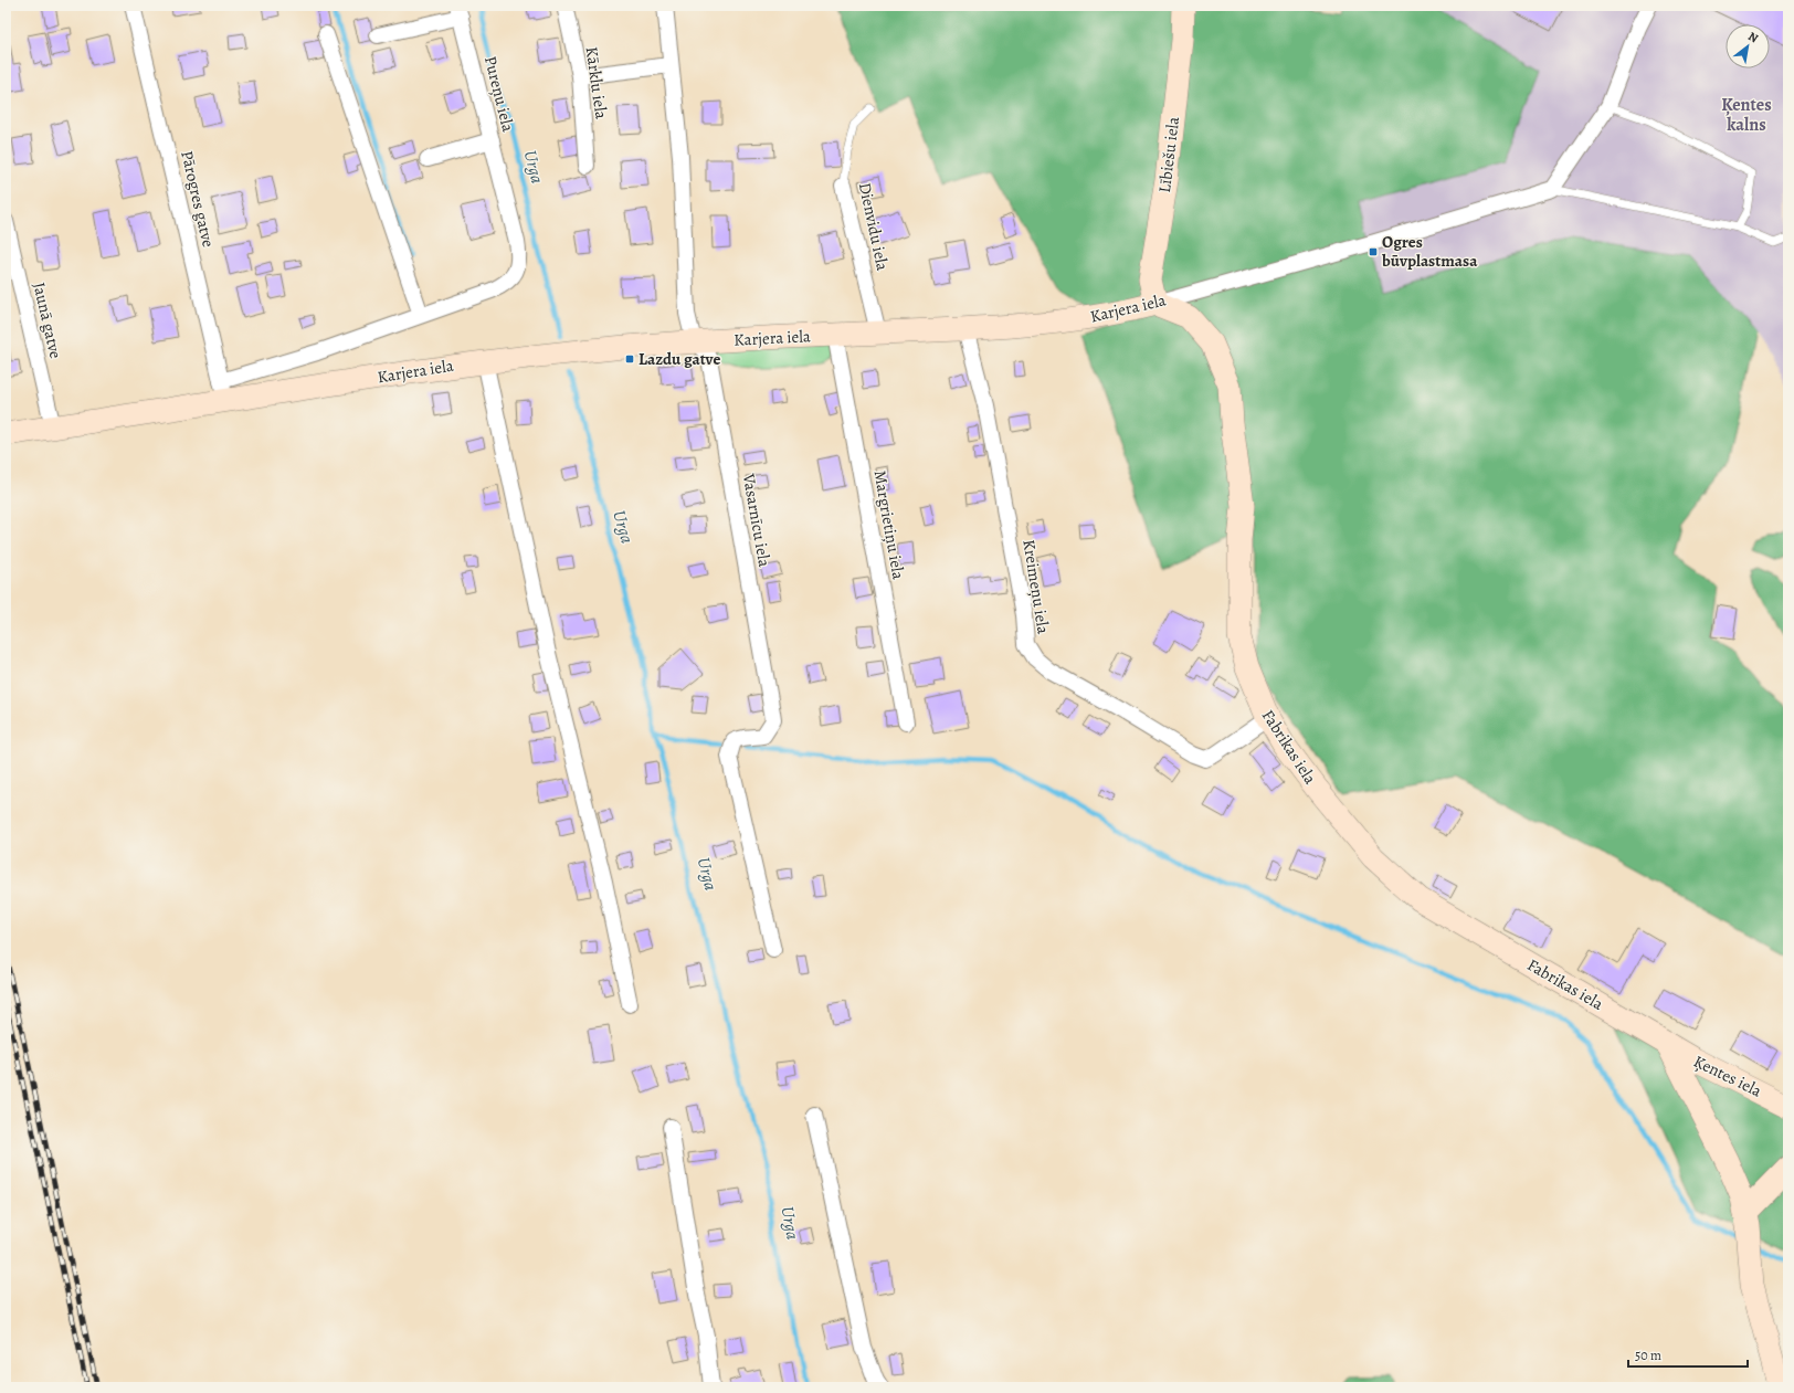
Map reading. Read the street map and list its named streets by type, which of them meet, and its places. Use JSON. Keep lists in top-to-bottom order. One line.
{"streets":{"street":["Kārklu iela","Pureņu iela","Lībiešu iela","Pārogres gatve","Dienvidu iela","Karjera iela","Jaunā gatve","Vasarnīcu iela","Margrietiņu iela","Kreimeņu iela","Fabrikas iela","Ķentes iela"]},"crossings":[["Pureņu iela","Pārogres gatve"],["Pureņu iela","Karjera iela"],["Lībiešu iela","Karjera iela"],["Lībiešu iela","Fabrikas iela"],["Pārogres gatve","Karjera iela"],["Dienvidu iela","Karjera iela"],["Karjera iela","Jaunā gatve"],["Karjera iela","Vasarnīcu iela"],["Karjera iela","Margrietiņu iela"],["Karjera iela","Kreimeņu iela"],["Karjera iela","Fabrikas iela"],["Kreimeņu iela","Fabrikas iela"],["Fabrikas iela","Ķentes iela"]],"districts":["Ķentes kalns"],"water":["Urga"],"places":{"transit":["Ogres būvplastmasa","Lazdu gatve"]},"scale_bar":"50 m","north":"top right"}
